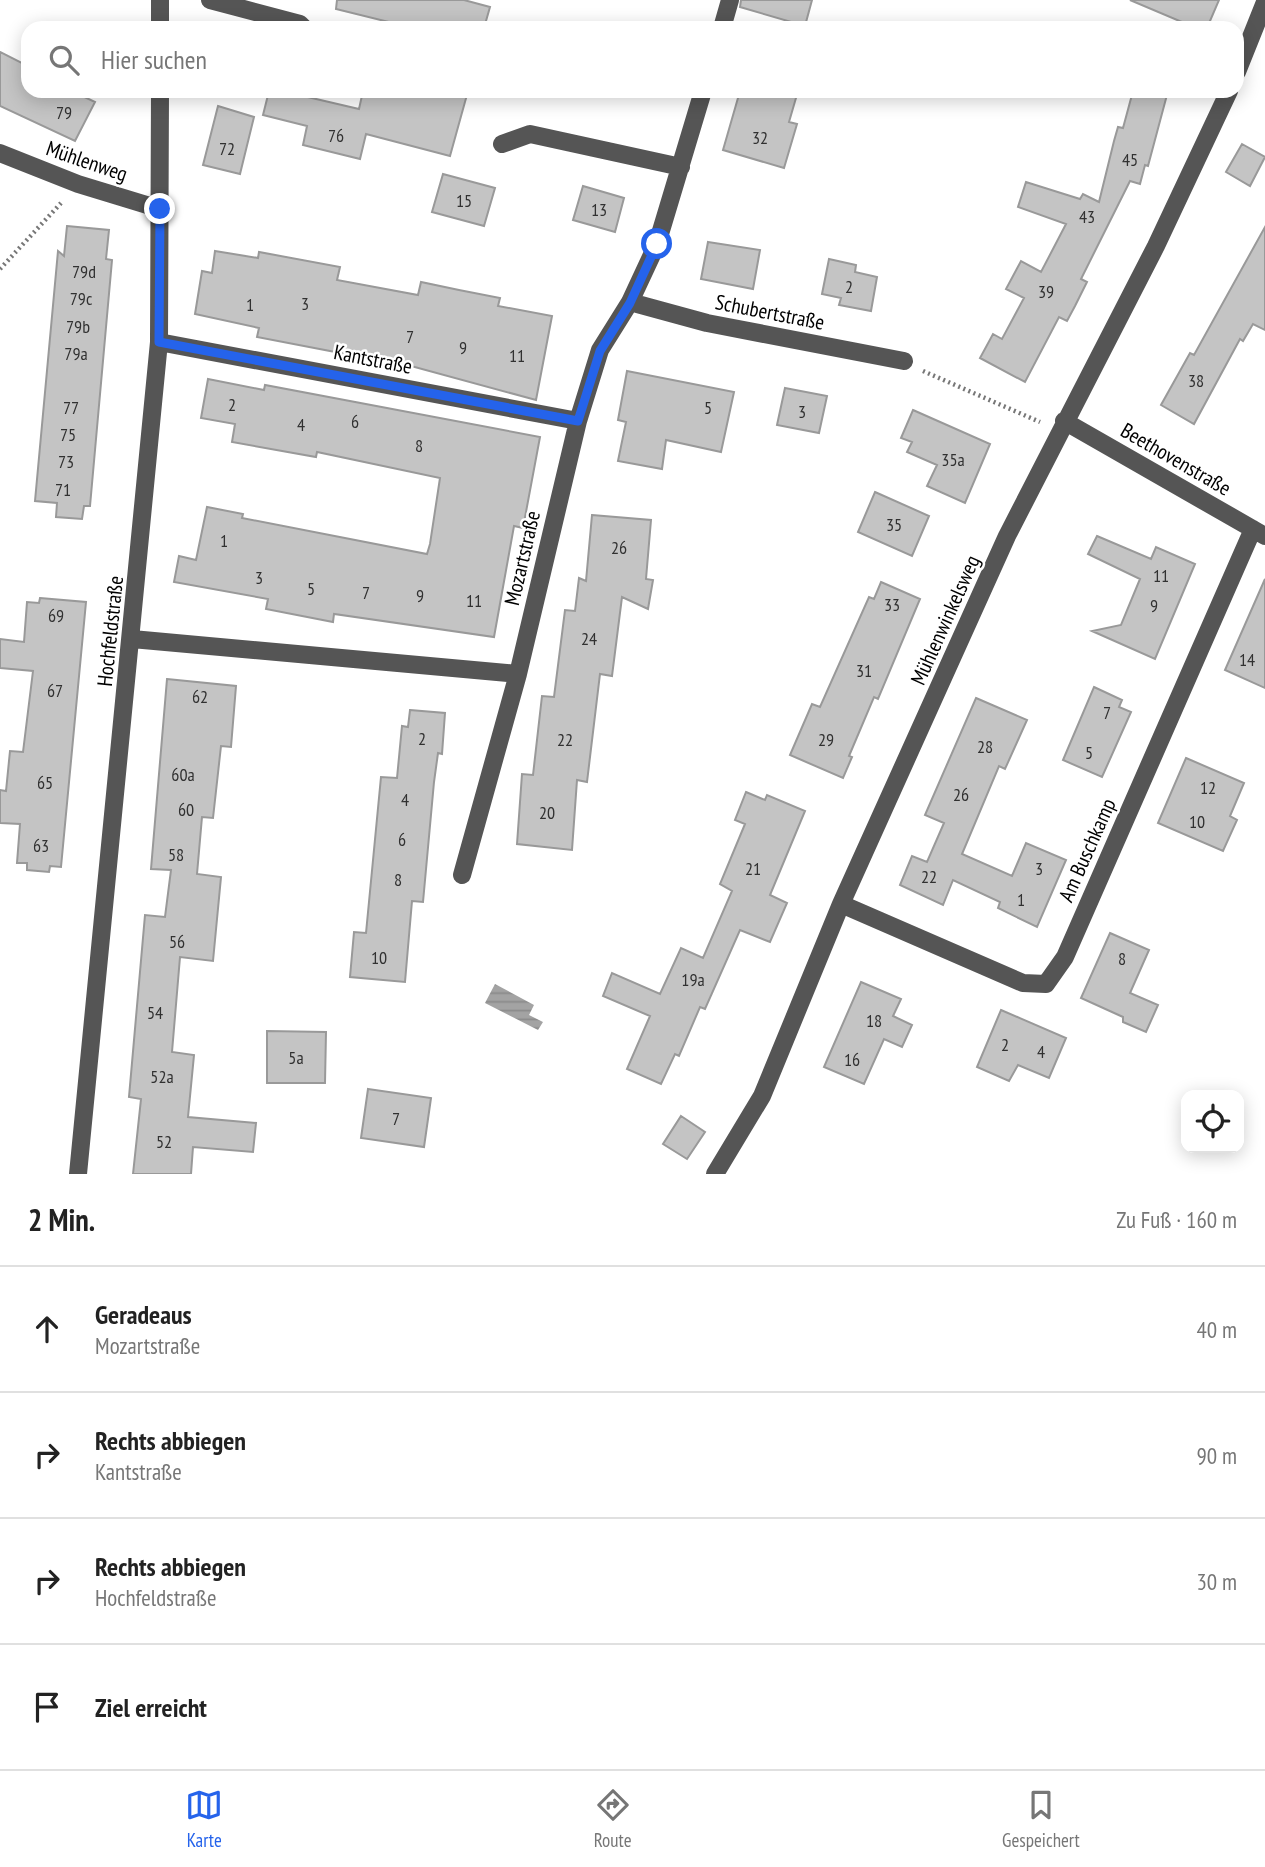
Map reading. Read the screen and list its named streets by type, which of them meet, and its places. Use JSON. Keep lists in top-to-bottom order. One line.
{"streets":{"street":["Mühlenweg","Schubertstraße","Kantstraße","Beethovenstraße","Mozartstraße","Mühlenwinkelsweg","Hochfeldstraße","Am Buschkamp"]},"crossings":[["Mühlenweg","Hochfeldstraße"],["Schubertstraße","Mozartstraße"],["Kantstraße","Mozartstraße"],["Kantstraße","Hochfeldstraße"],["Beethovenstraße","Mühlenwinkelsweg"],["Beethovenstraße","Am Buschkamp"],["Mühlenwinkelsweg","Am Buschkamp"]],"house_numbers":["79","76","32","72","45","15","13","43","79d","2","39","79c","3","1","79b","7","9","79a","11","38","2","77","5","3","6","4","75","8","35a","73","71","35","1","26","11","3","5","7","9","11","33","9","69","24","14","31","67","62","7","2","22","29","28","5","60a","65","12","26","4","60","20","10","6","63","58","21","3","22","8","1","56","10","8","19a","54","18","2","4","5a","16","52a","7","52"],"page":{"search":"Hier suchen","heading":["2 Min.","Zu Fuß · 160 m"],"list":[["Geradeaus","Mozartstraße","40 m"],["Rechts abbiegen","Kantstraße","90 m"],["Rechts abbiegen","Hochfeldstraße","30 m"],"Ziel erreicht"],"nav":["Karte","Route","Gespeichert"]}}
